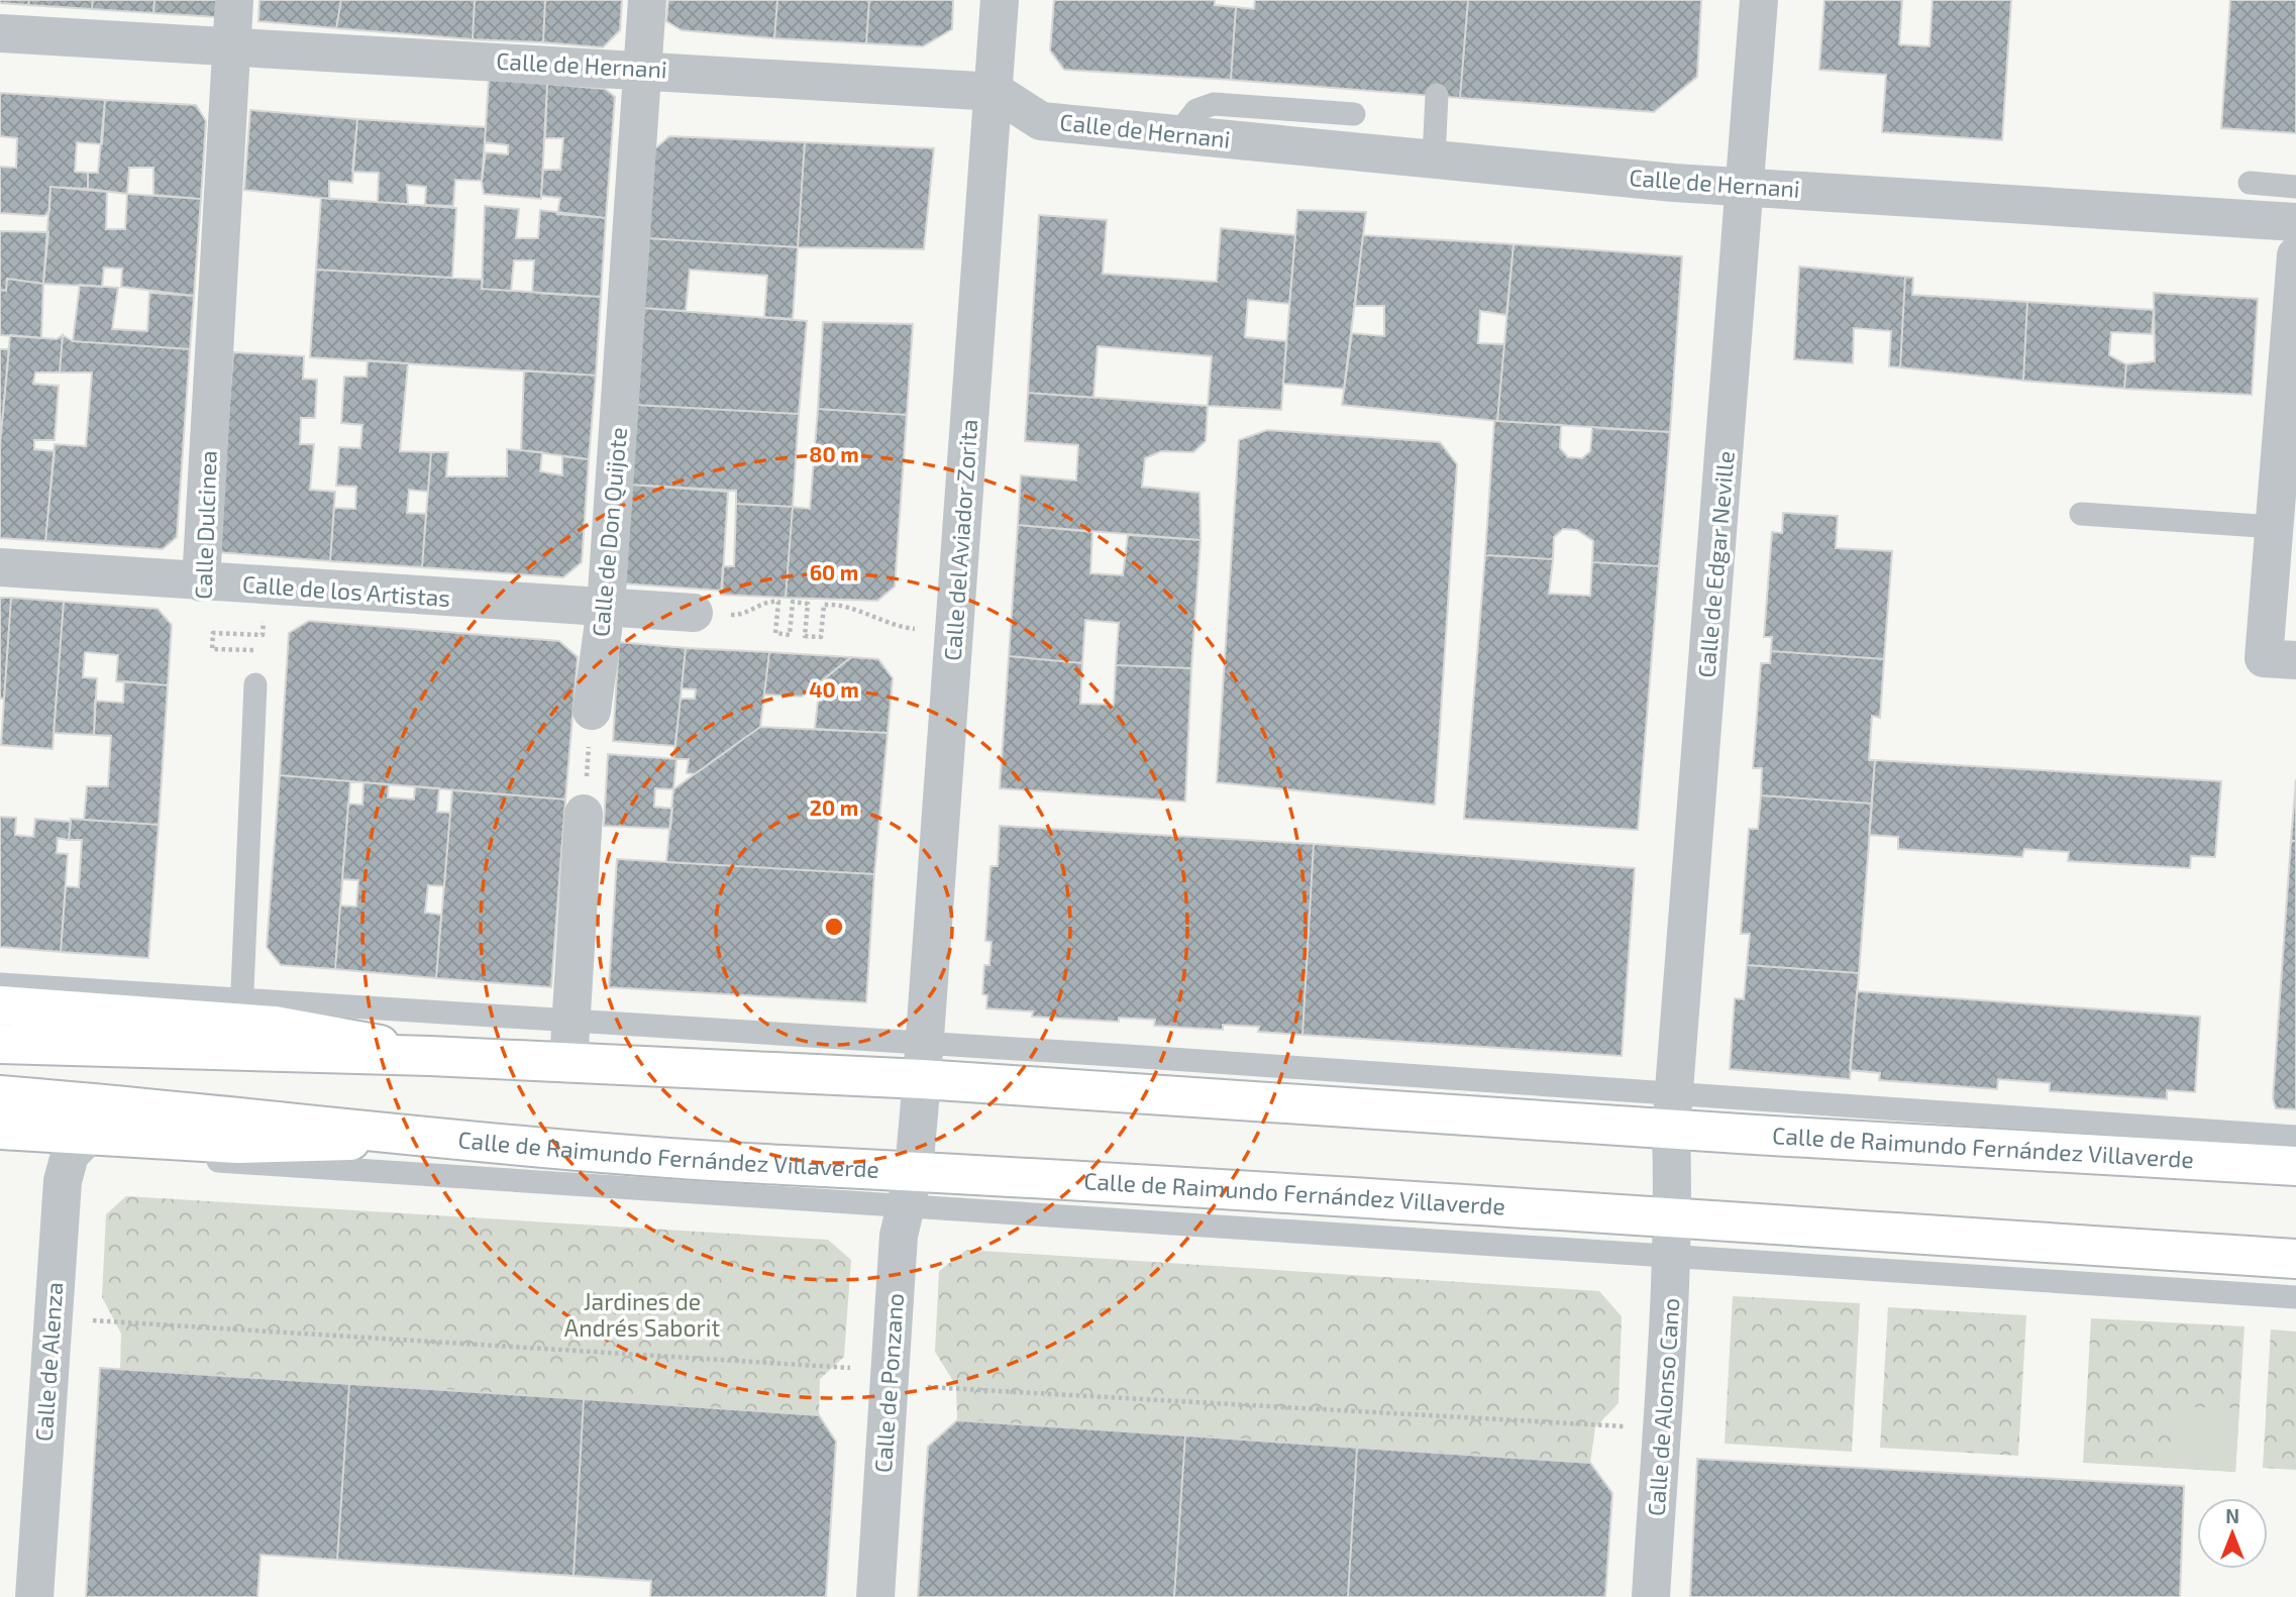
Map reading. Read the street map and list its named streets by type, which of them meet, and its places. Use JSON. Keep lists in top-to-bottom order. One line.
{"streets":{"main road":["Calle de Raimundo Fernández Villaverde"],"street":["Calle de Hernani","Calle Dulcinea","Calle de Don Quijote","Calle del Aviador Zorita","Calle de Edgar Neville","Calle de los Artistas","Calle de Alenza","Calle de Ponzano","Calle de Alonso Cano"]},"crossings":[["Calle de Hernani","Calle Dulcinea"],["Calle de Hernani","Calle de Don Quijote"],["Calle de Hernani","Calle del Aviador Zorita"],["Calle de Hernani","Calle de Edgar Neville"],["Calle Dulcinea","Calle de los Artistas"],["Calle de Don Quijote","Calle de los Artistas"],["Calle del Aviador Zorita","Calle de Raimundo Fernández Villaverde"],["Calle de Edgar Neville","Calle de Raimundo Fernández Villaverde"],["Calle de Raimundo Fernández Villaverde","Calle de Alenza"],["Calle de Raimundo Fernández Villaverde","Calle de Ponzano"],["Calle de Raimundo Fernández Villaverde","Calle de Alonso Cano"]],"parks":["Jardines de Andrés Saborit"],"north":"top","rings":["80 m","60 m","40 m","20 m"]}
